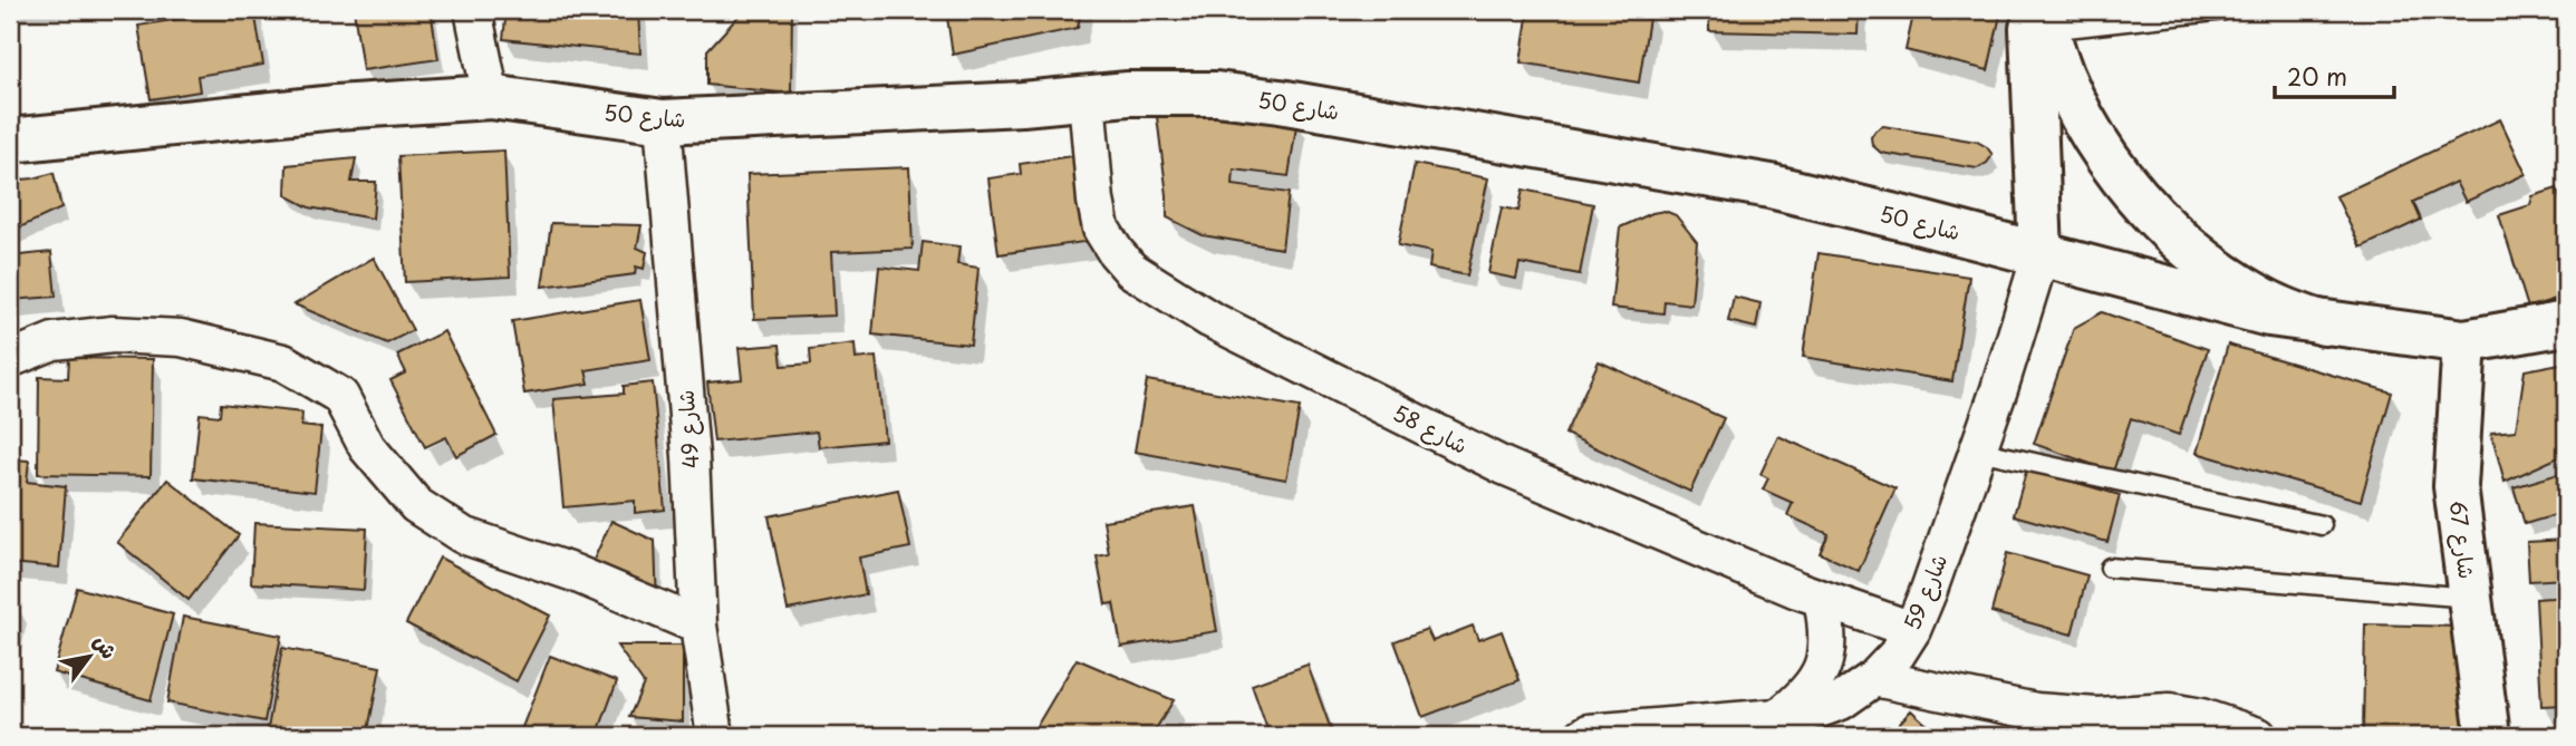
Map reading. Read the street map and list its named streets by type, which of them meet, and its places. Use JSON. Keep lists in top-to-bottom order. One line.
{"streets":{"street":["شارع 50","شارع 49","شارع 58","شارع 67","شارع 59"]},"crossings":[["شارع 50","شارع 49"],["شارع 50","شارع 58"],["شارع 50","شارع 67"],["شارع 50","شارع 59"],["شارع 58","شارع 59"]],"scale_bar":"20 m","north":"top right"}
